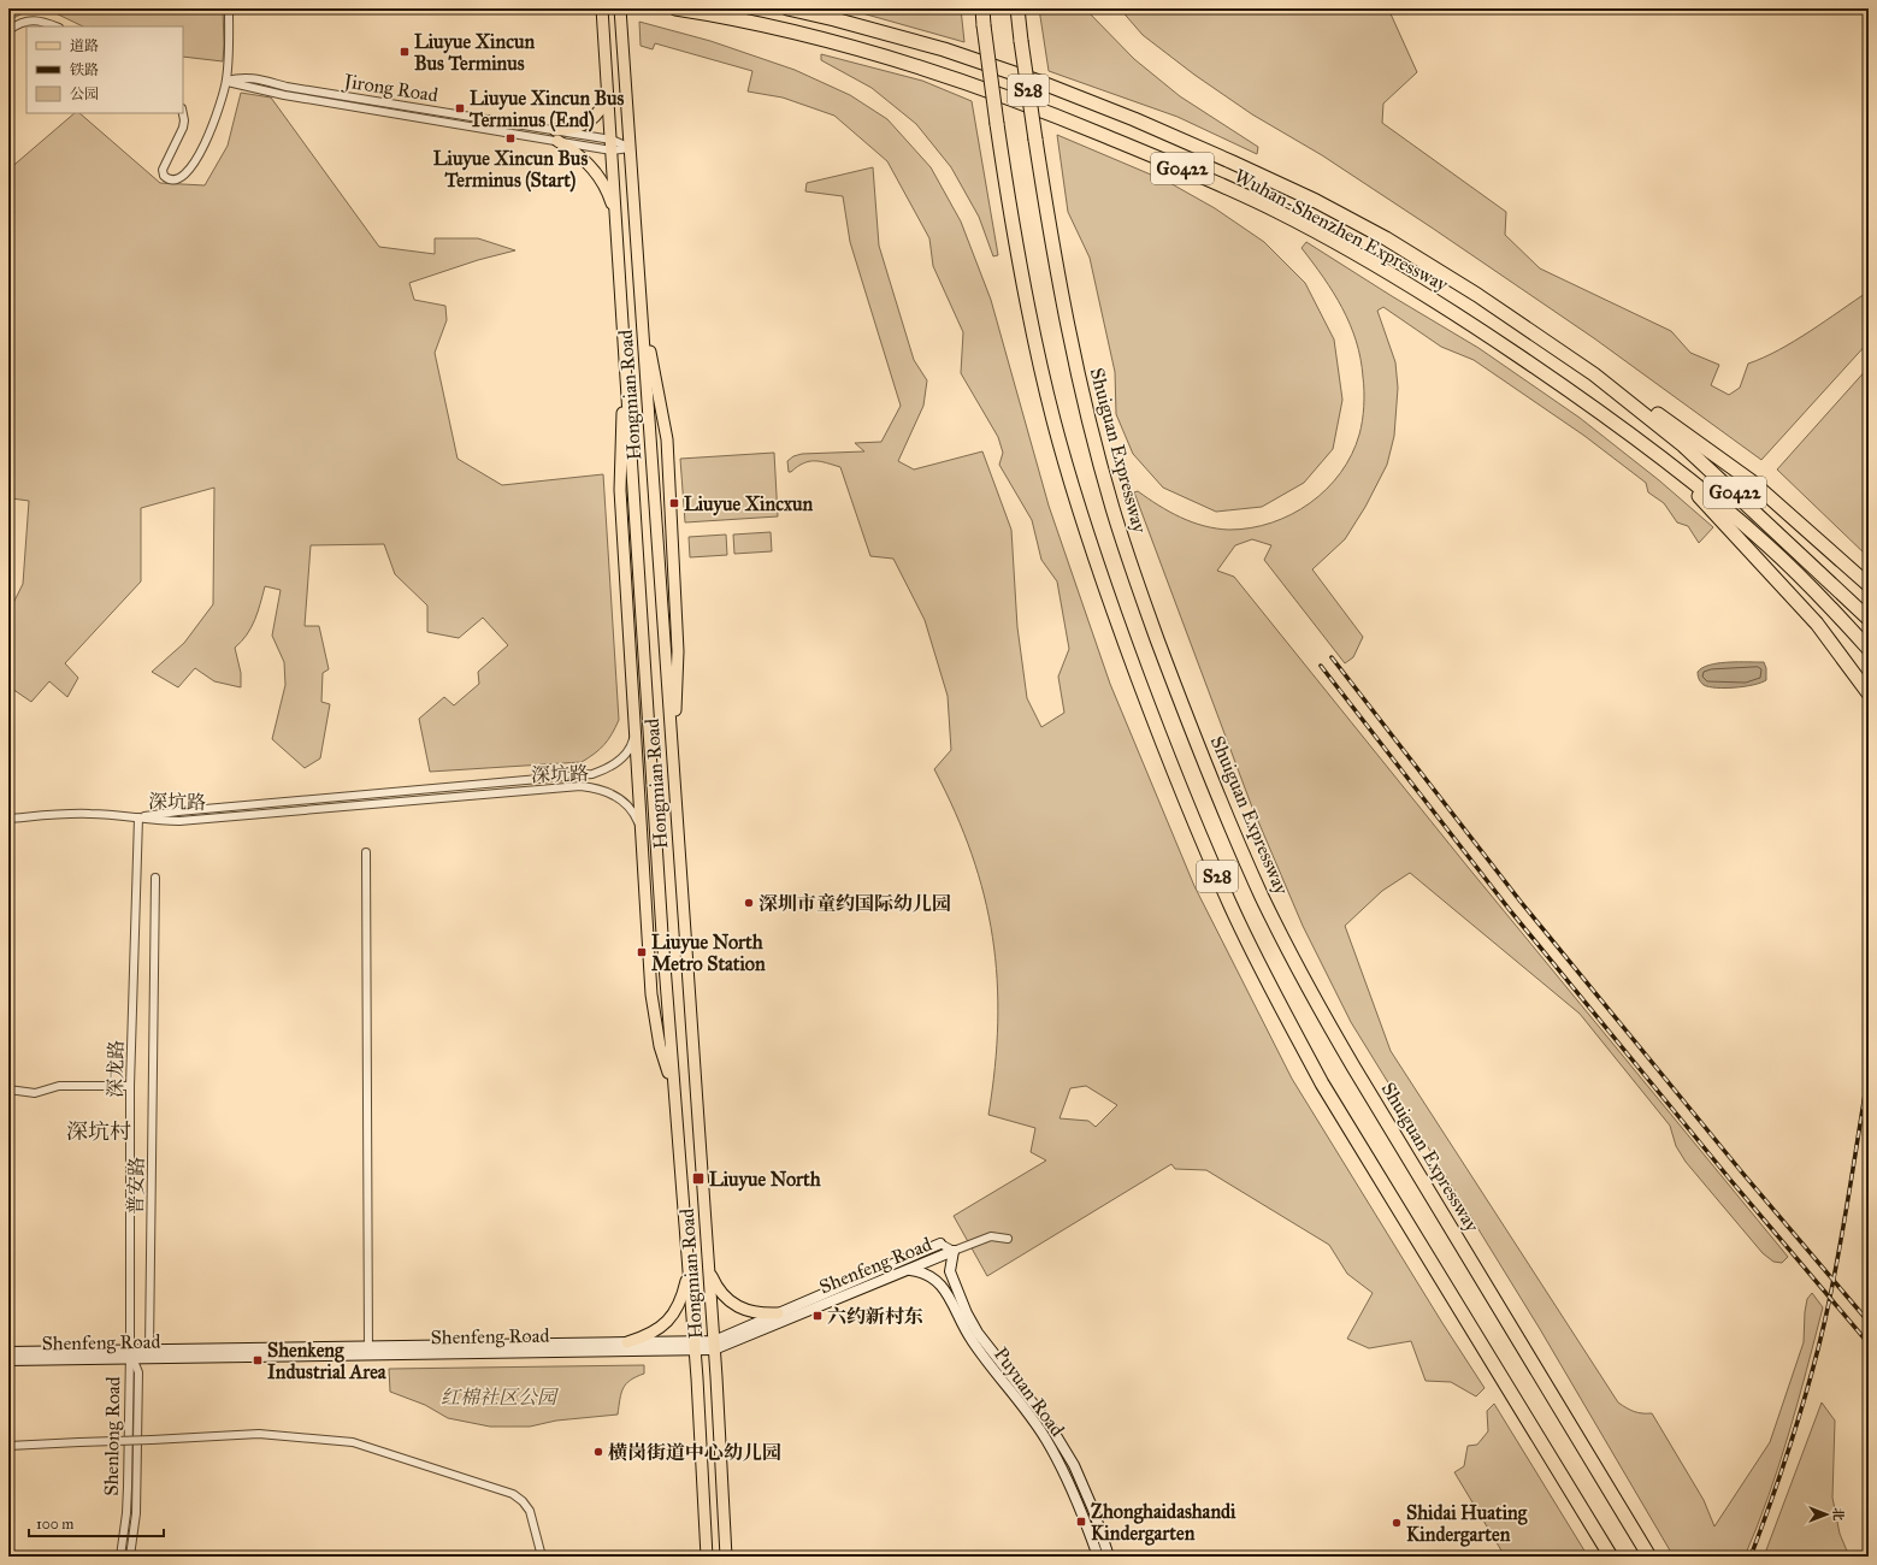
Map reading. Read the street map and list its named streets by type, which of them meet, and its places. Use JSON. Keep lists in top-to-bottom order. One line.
{"streets":{"highway":["S28","G0422","Wuhan-Shenzhen Expressway","Shuiguan Expressway"],"main road":["Hongmian Road"],"street":["Jirong Road","深坑路","深龙路","普安路","Shenfeng Road","Puyuan Road","Shenlong Road"]},"crossings":[["Jirong Road","Hongmian Road"],["Hongmian Road","Shenfeng Road"],["深坑路","深龙路"],["深龙路","Shenfeng Road"],["深龙路","Shenlong Road"],["普安路","Shenfeng Road"],["Shenfeng Road","Puyuan Road"],["Shenfeng Road","Shenlong Road"]],"districts":["深坑村"],"parks":["红棉社区公园"],"places":{"transit":["Liuyue Xincun Bus Terminus","Liuyue Xincun Bus Terminus (End)","Liuyue Xincun Bus Terminus (Start)","Liuyue Xincxun","Liuyue North Metro Station","Liuyue North","六约新村东","Shenkeng Industrial Area","Zhonghaidashandi Kindergarten"],"other":["深圳市童约国际幼儿园","横岗街道中心幼儿园","Shidai Huating Kindergarten"]},"legend":["道路","铁路","公园"],"scale_bar":"100 m","north":"right"}
